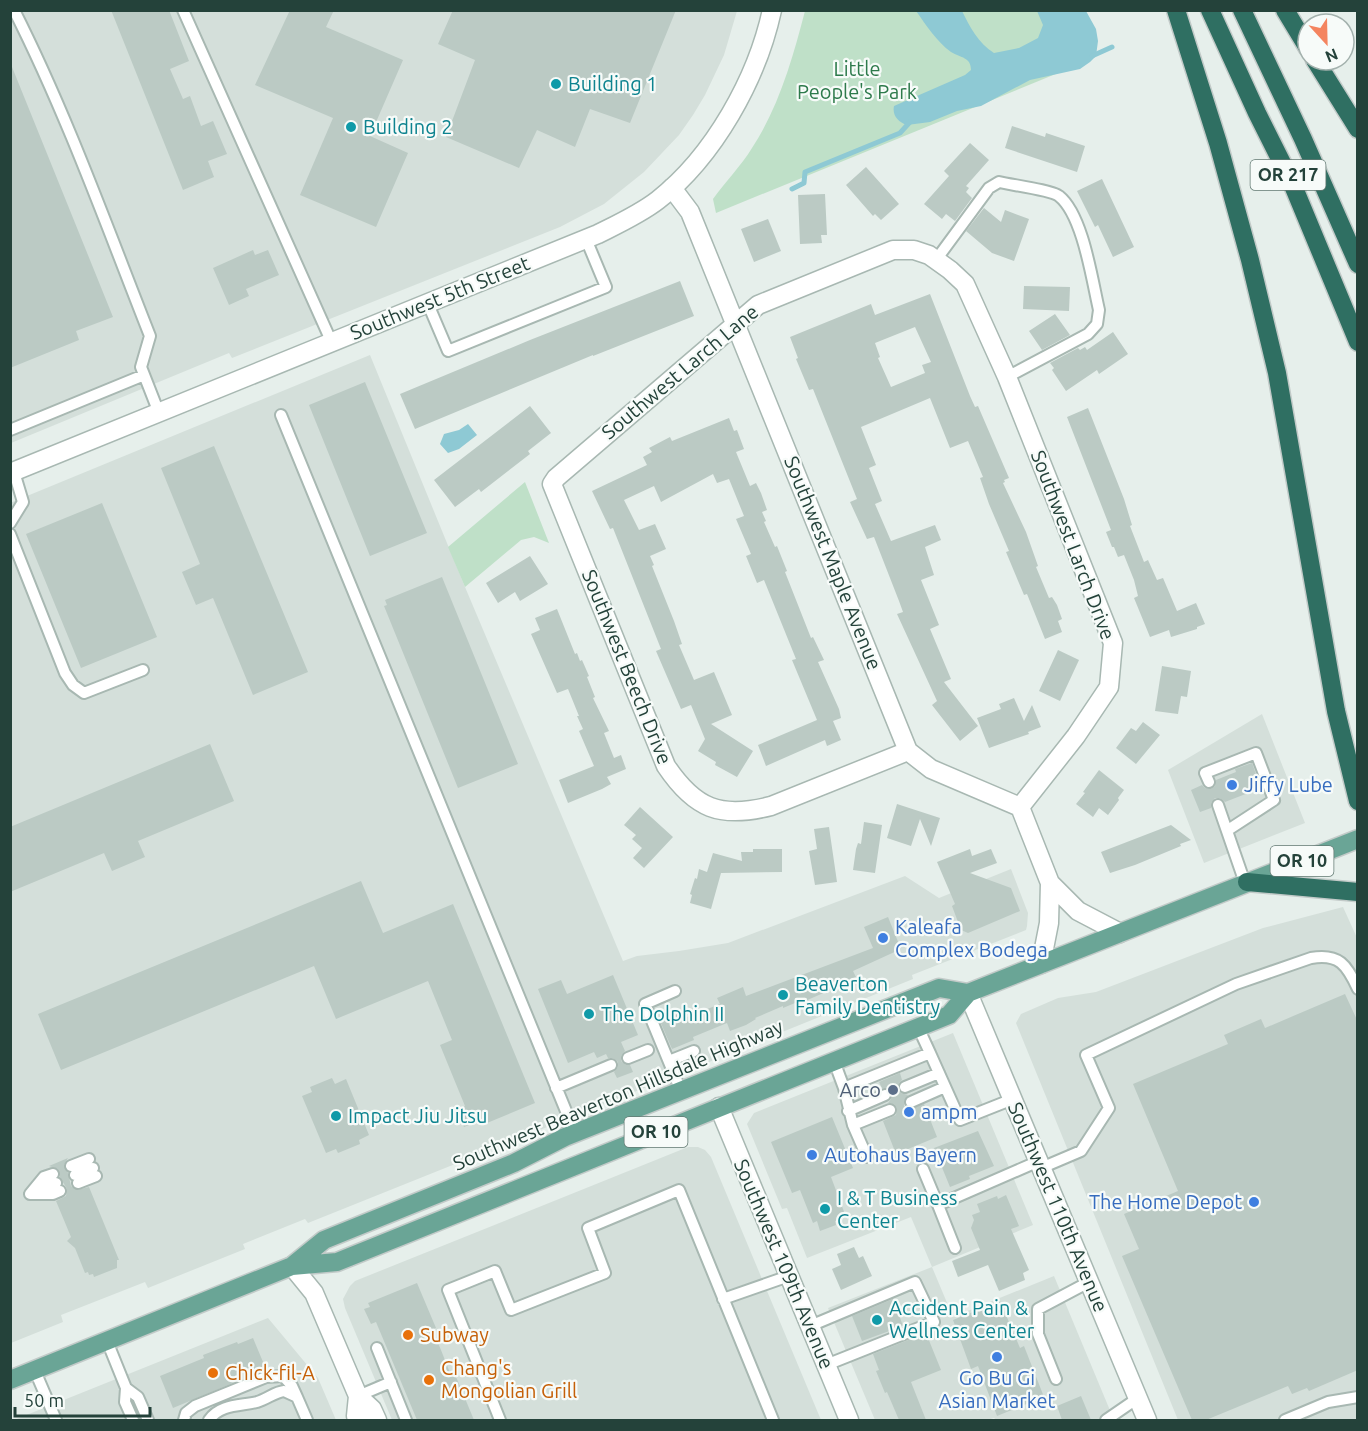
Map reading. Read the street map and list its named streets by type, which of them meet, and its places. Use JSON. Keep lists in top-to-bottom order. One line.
{"streets":{"highway":["OR 217"],"main road":["OR 10","Southwest Beaverton Hillsdale Highway"],"street":["Southwest 5th Street","Southwest Larch Lane","Southwest Larch Drive","Southwest Maple Avenue","Southwest Beech Drive","Southwest 110th Avenue","Southwest 109th Avenue"]},"crossings":[["Southwest 5th Street","Southwest Maple Avenue"],["Southwest Larch Lane","Southwest Larch Drive"],["Southwest Larch Lane","Southwest Maple Avenue"],["Southwest Larch Lane","Southwest Beech Drive"],["Southwest Maple Avenue","Southwest Beech Drive"],["Southwest Beaverton Hillsdale Highway","Southwest 110th Avenue"],["Southwest Beaverton Hillsdale Highway","Southwest 109th Avenue"]],"parks":["Little People's Park"],"places":["Building 1","Building 2","Jiffy Lube","Kaleafa Complex Bodega","Beaverton Family Dentistry","The Dolphin II","Arco","ampm","Impact Jiu Jitsu","Autohaus Bayern","The Home Depot","I & T Business Center","Accident Pain & Wellness Center","Subway","Go Bu Gi Asian Market","Chick-fil-A","Chang's Mongolian Grill"],"scale_bar":"50 m","north":"bottom"}
